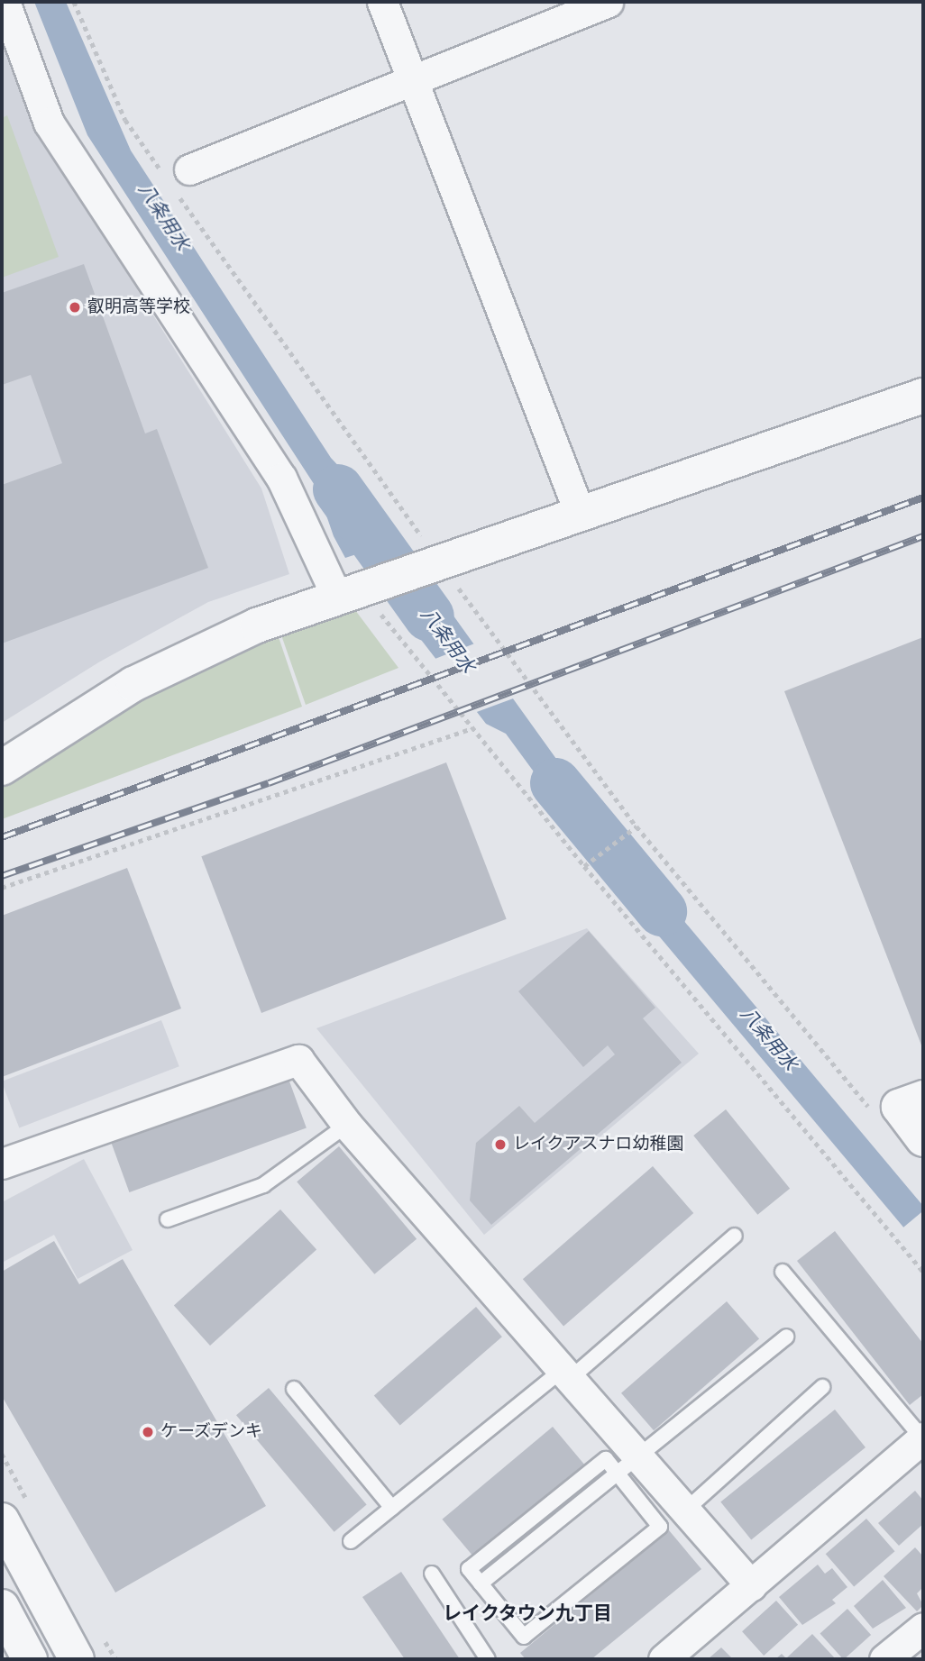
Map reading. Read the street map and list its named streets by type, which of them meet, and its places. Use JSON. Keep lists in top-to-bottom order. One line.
{"districts":["レイクタウン九丁目"],"water":["八条用水"],"places":["叡明高等学校","レイクアスナロ幼稚園","ケーズデンキ"]}
